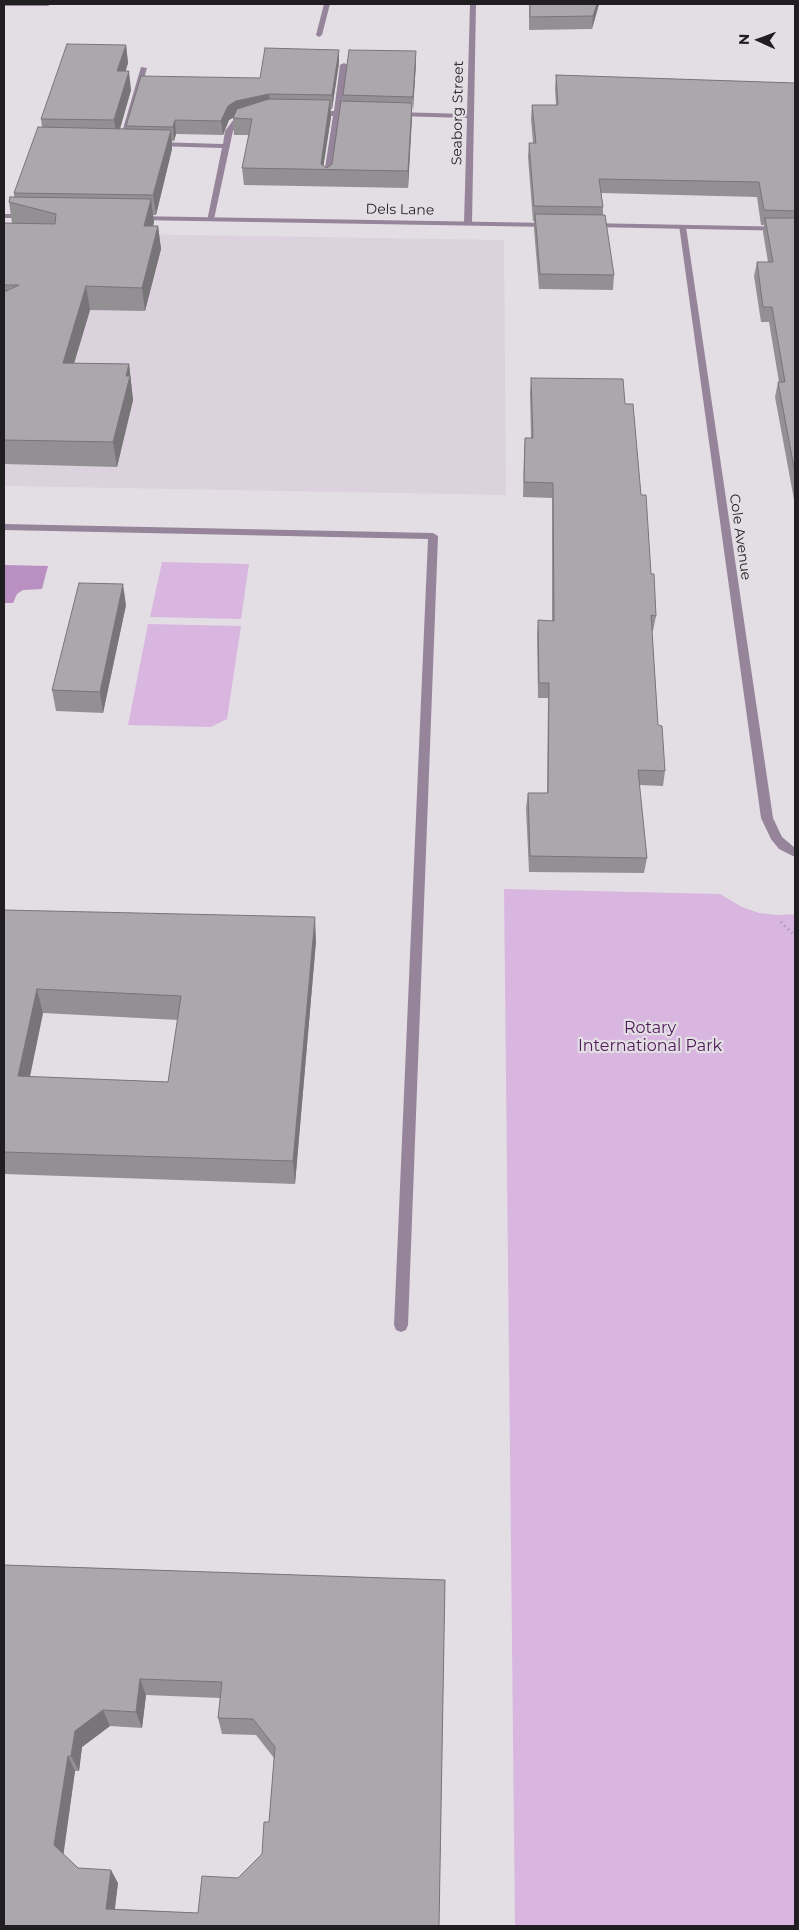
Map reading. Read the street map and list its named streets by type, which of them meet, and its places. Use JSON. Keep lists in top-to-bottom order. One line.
{"streets":{"street":["Seaborg Street","Dels Lane","Cole Avenue"]},"crossings":[["Seaborg Street","Dels Lane"]],"parks":["Rotary International Park"],"north":"left"}
